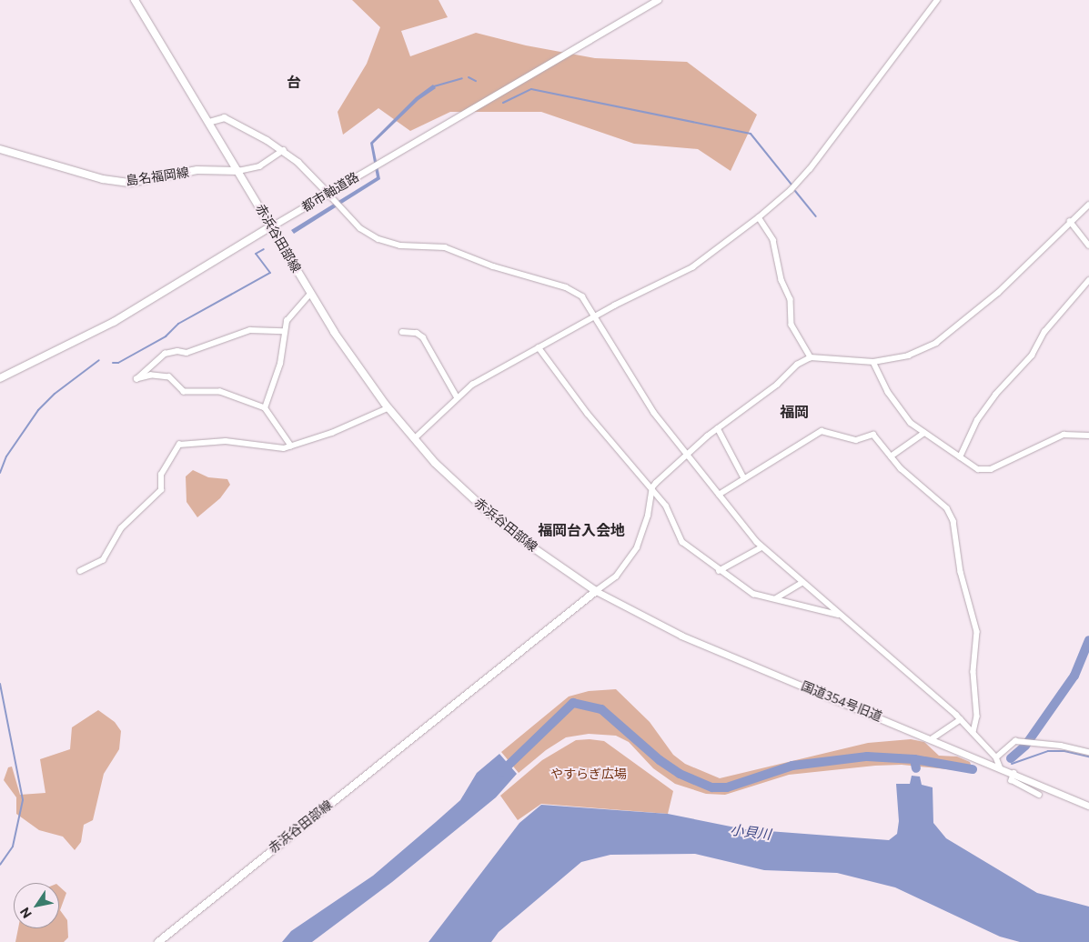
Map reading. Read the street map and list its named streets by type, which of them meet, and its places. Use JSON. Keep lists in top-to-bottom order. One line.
{"streets":{"main road":["島名福岡線","都市軸道路","赤浜谷田部線"],"street":["国道354号旧道"]},"crossings":[["島名福岡線","赤浜谷田部線"],["都市軸道路","赤浜谷田部線"],["赤浜谷田部線","国道354号旧道"]],"districts":["台","福岡","福岡台入会地"],"water":["小貝川"],"parks":["やすらぎ広場"],"north":"bottom left"}
